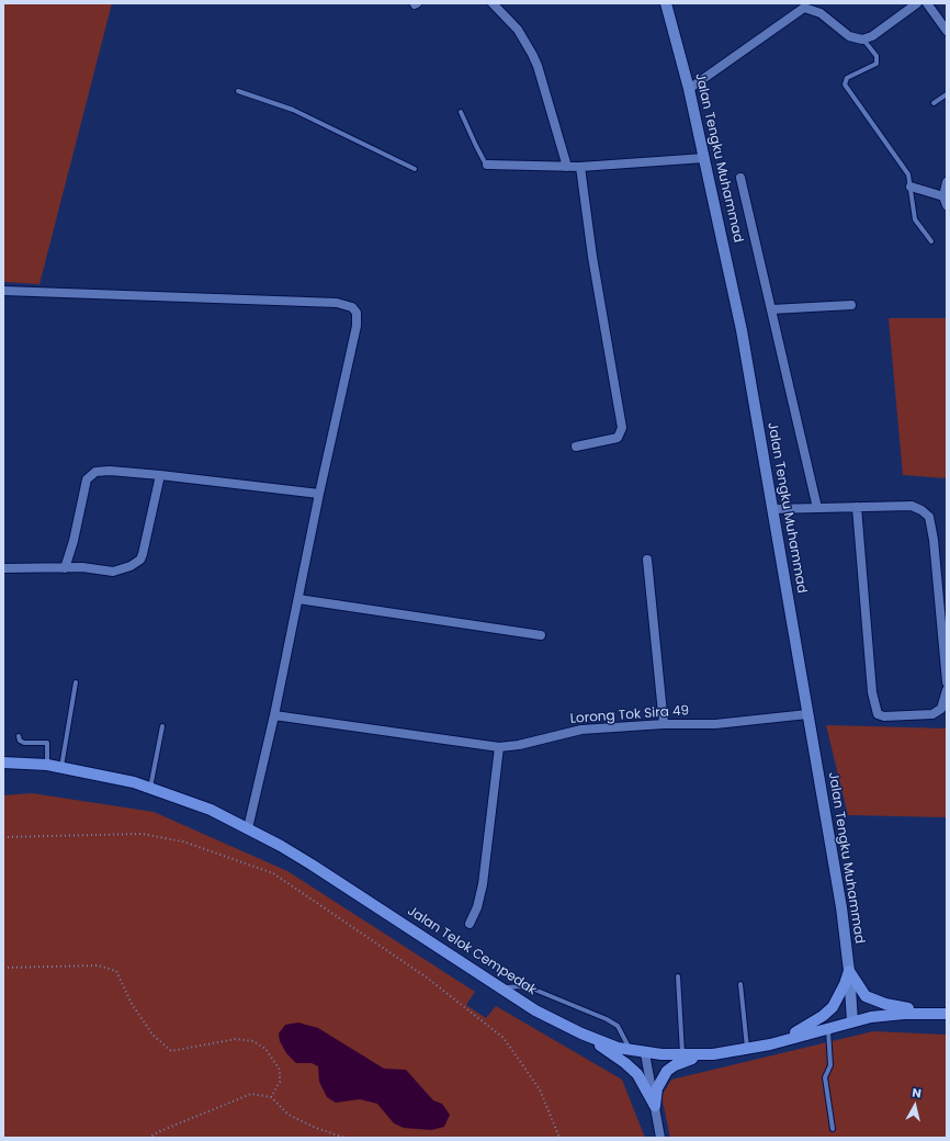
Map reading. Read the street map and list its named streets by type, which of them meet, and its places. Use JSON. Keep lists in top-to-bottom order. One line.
{"streets":{"main road":["Jalan Tengku Muhammad","Jalan Telok Cempedak"],"street":["Lorong Tok Sira 49"]},"crossings":[["Jalan Tengku Muhammad","Lorong Tok Sira 49"],["Jalan Tengku Muhammad","Jalan Telok Cempedak"]],"north":"top"}
